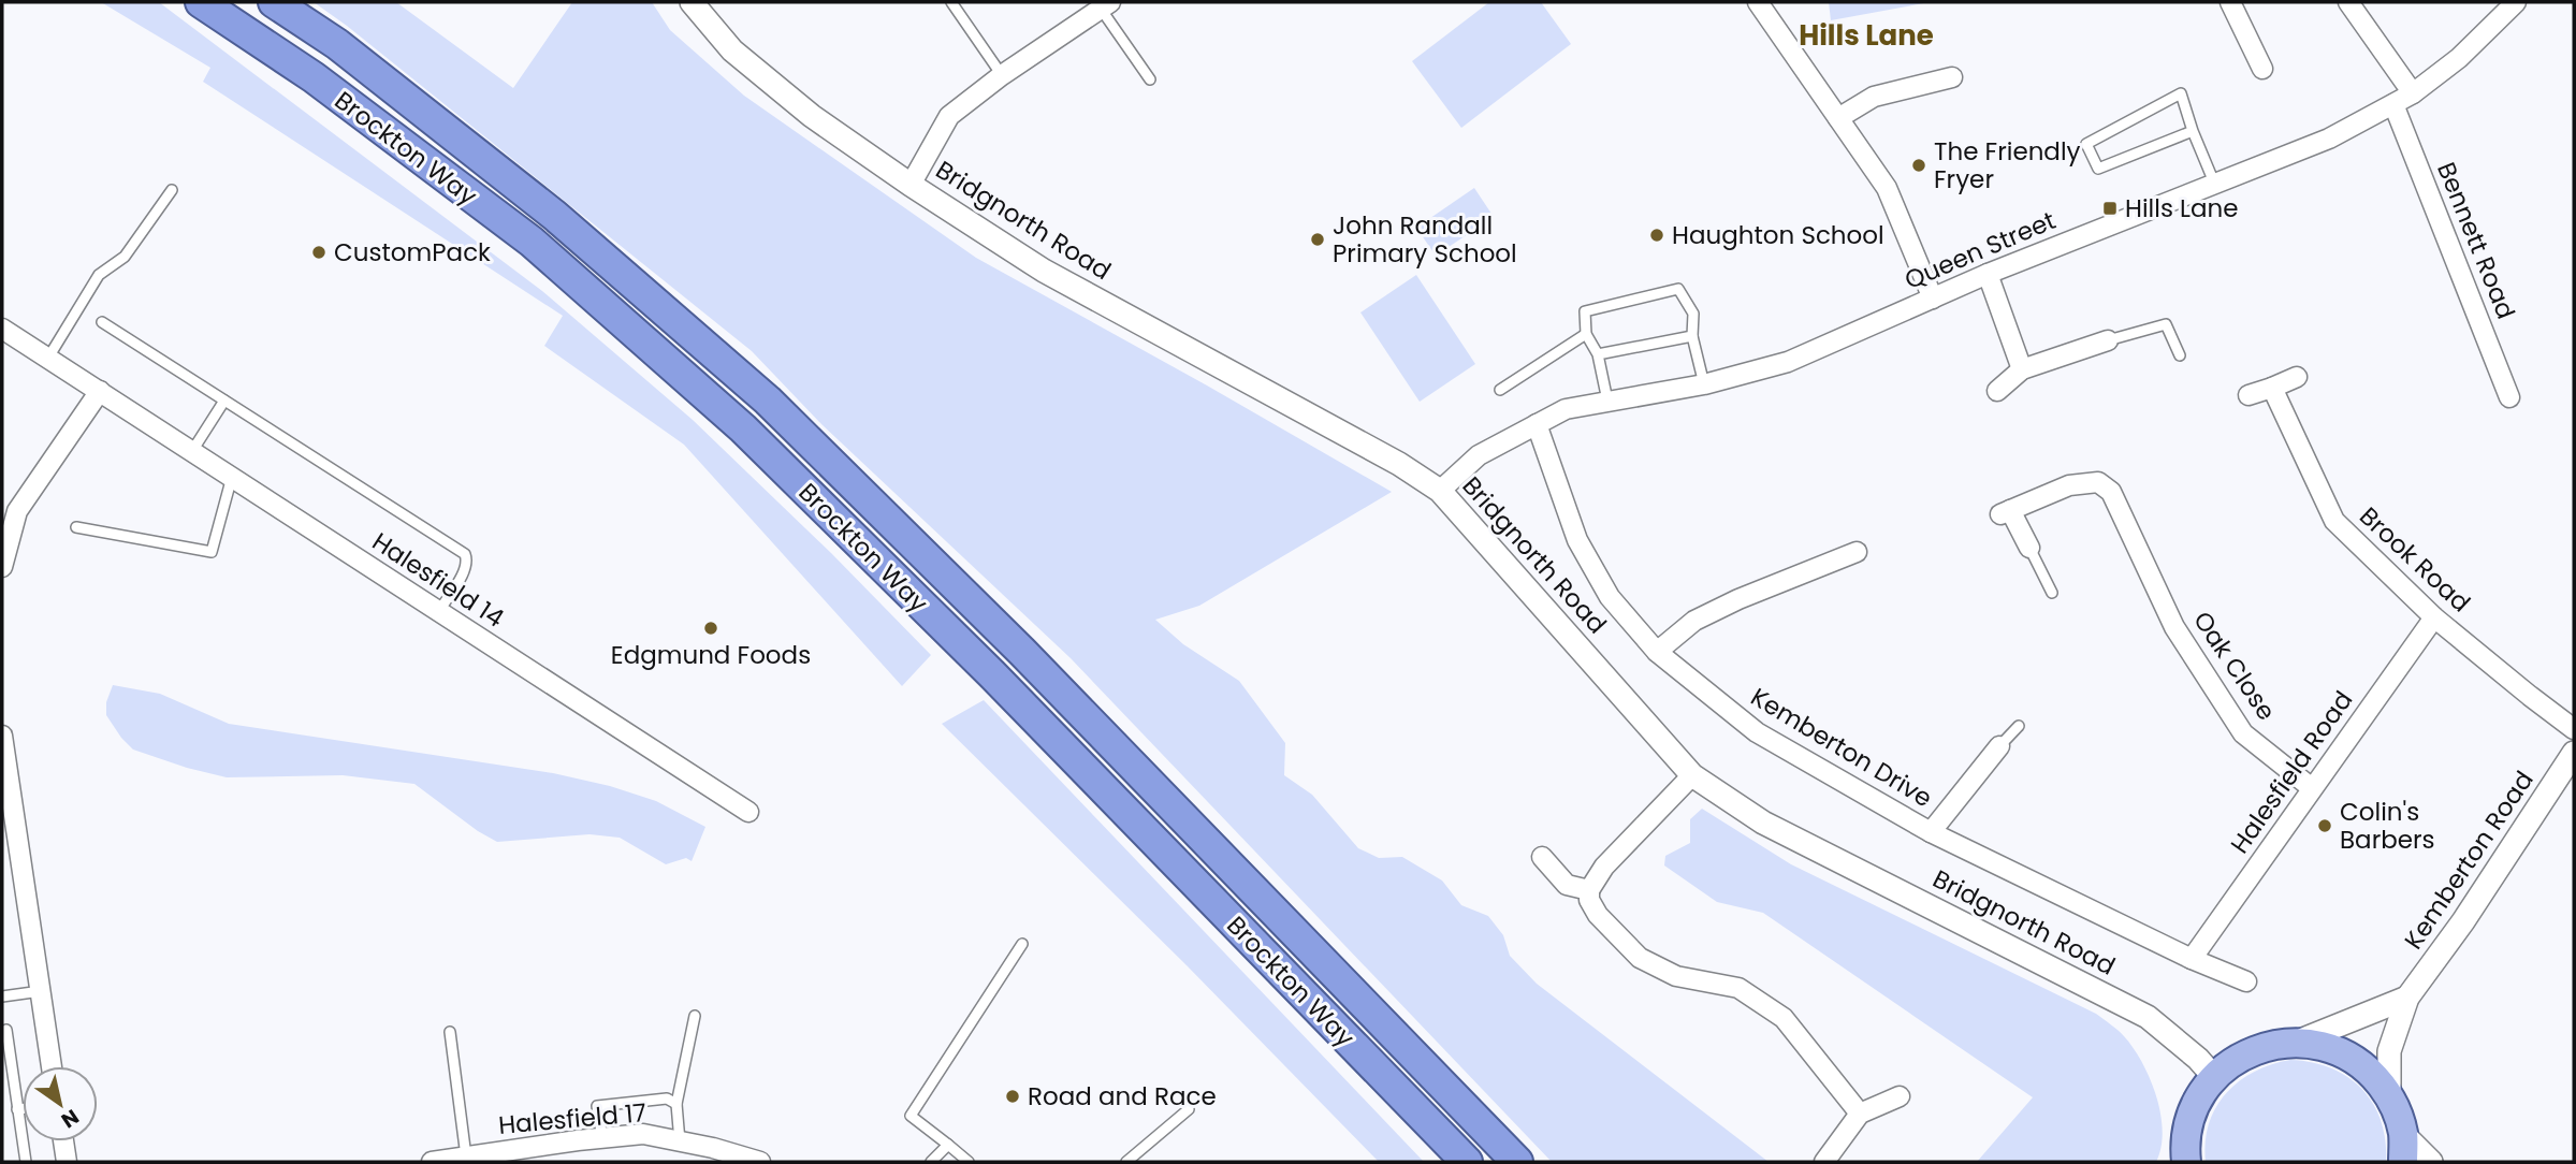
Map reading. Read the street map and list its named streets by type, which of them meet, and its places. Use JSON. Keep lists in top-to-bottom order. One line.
{"streets":{"highway":["Brockton Way"],"street":["Bridgnorth Road","Bennett Road","Queen Street","Brook Road","Halesfield 14","Oak Close","Kemberton Drive","Halesfield Road","Kemberton Road","Halesfield 17"]},"crossings":[["Bridgnorth Road","Queen Street"],["Bennett Road","Queen Street"],["Queen Street","Kemberton Drive"],["Brook Road","Halesfield Road"],["Oak Close","Halesfield Road"],["Kemberton Drive","Halesfield Road"]],"districts":["Hills Lane"],"places":{"other":["The Friendly Fryer","Haughton School","John Randall Primary School","CustomPack","Edgmund Foods","Colin's Barbers","Road and Race"],"transit":["Hills Lane"]},"north":"bottom right"}
